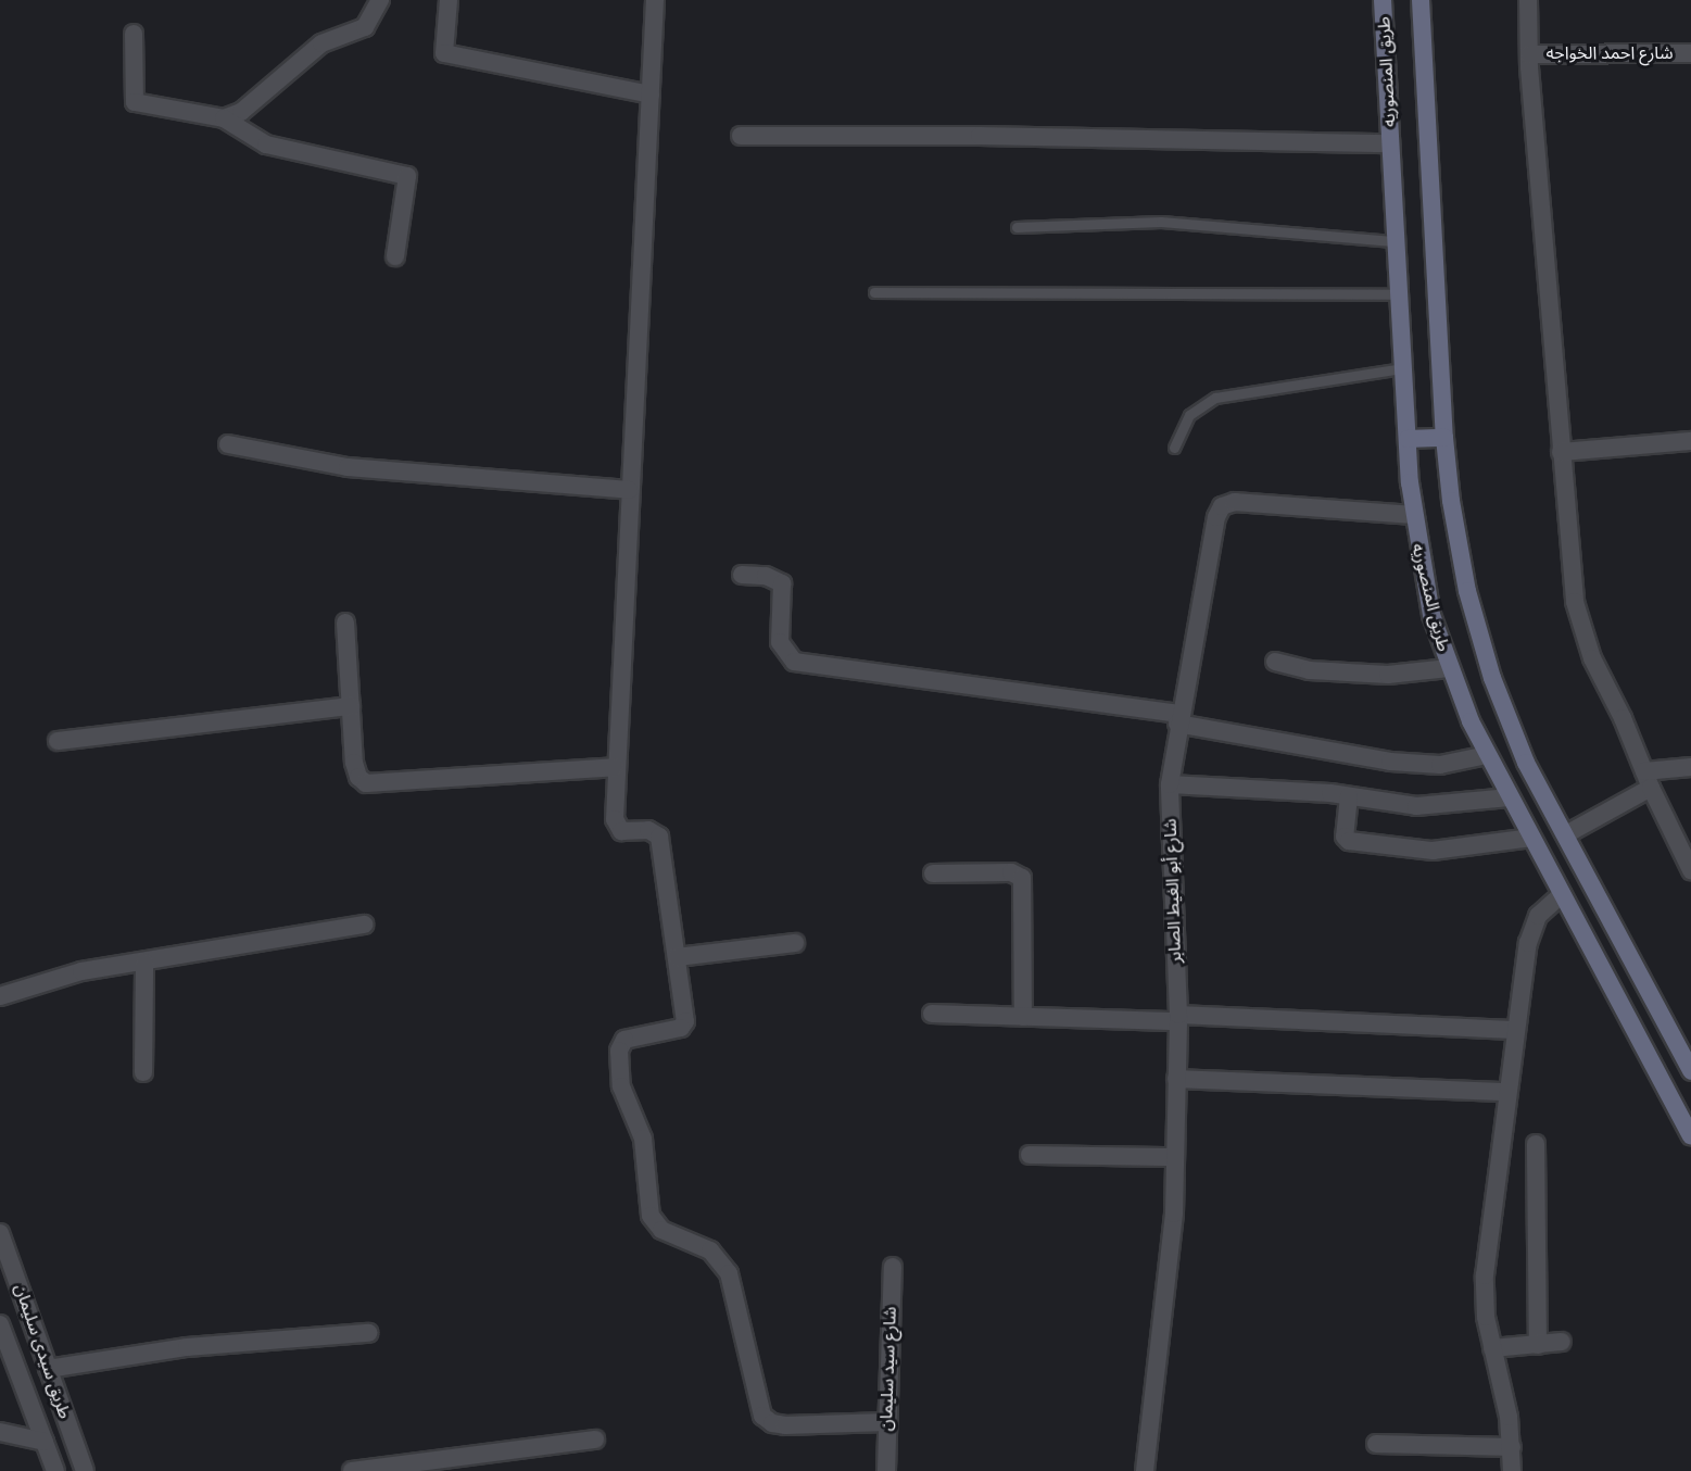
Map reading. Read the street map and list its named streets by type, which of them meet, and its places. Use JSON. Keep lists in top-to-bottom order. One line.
{"streets":{"main road":["طريق المنصوريه"],"street":["شارع احمد الخواجه","شارع أبو الغيط الصابر","طريق سيدى سليمان","شارع سيد سليمان"]},"crossings":[["طريق المنصوريه","شارع أبو الغيط الصابر"]]}
